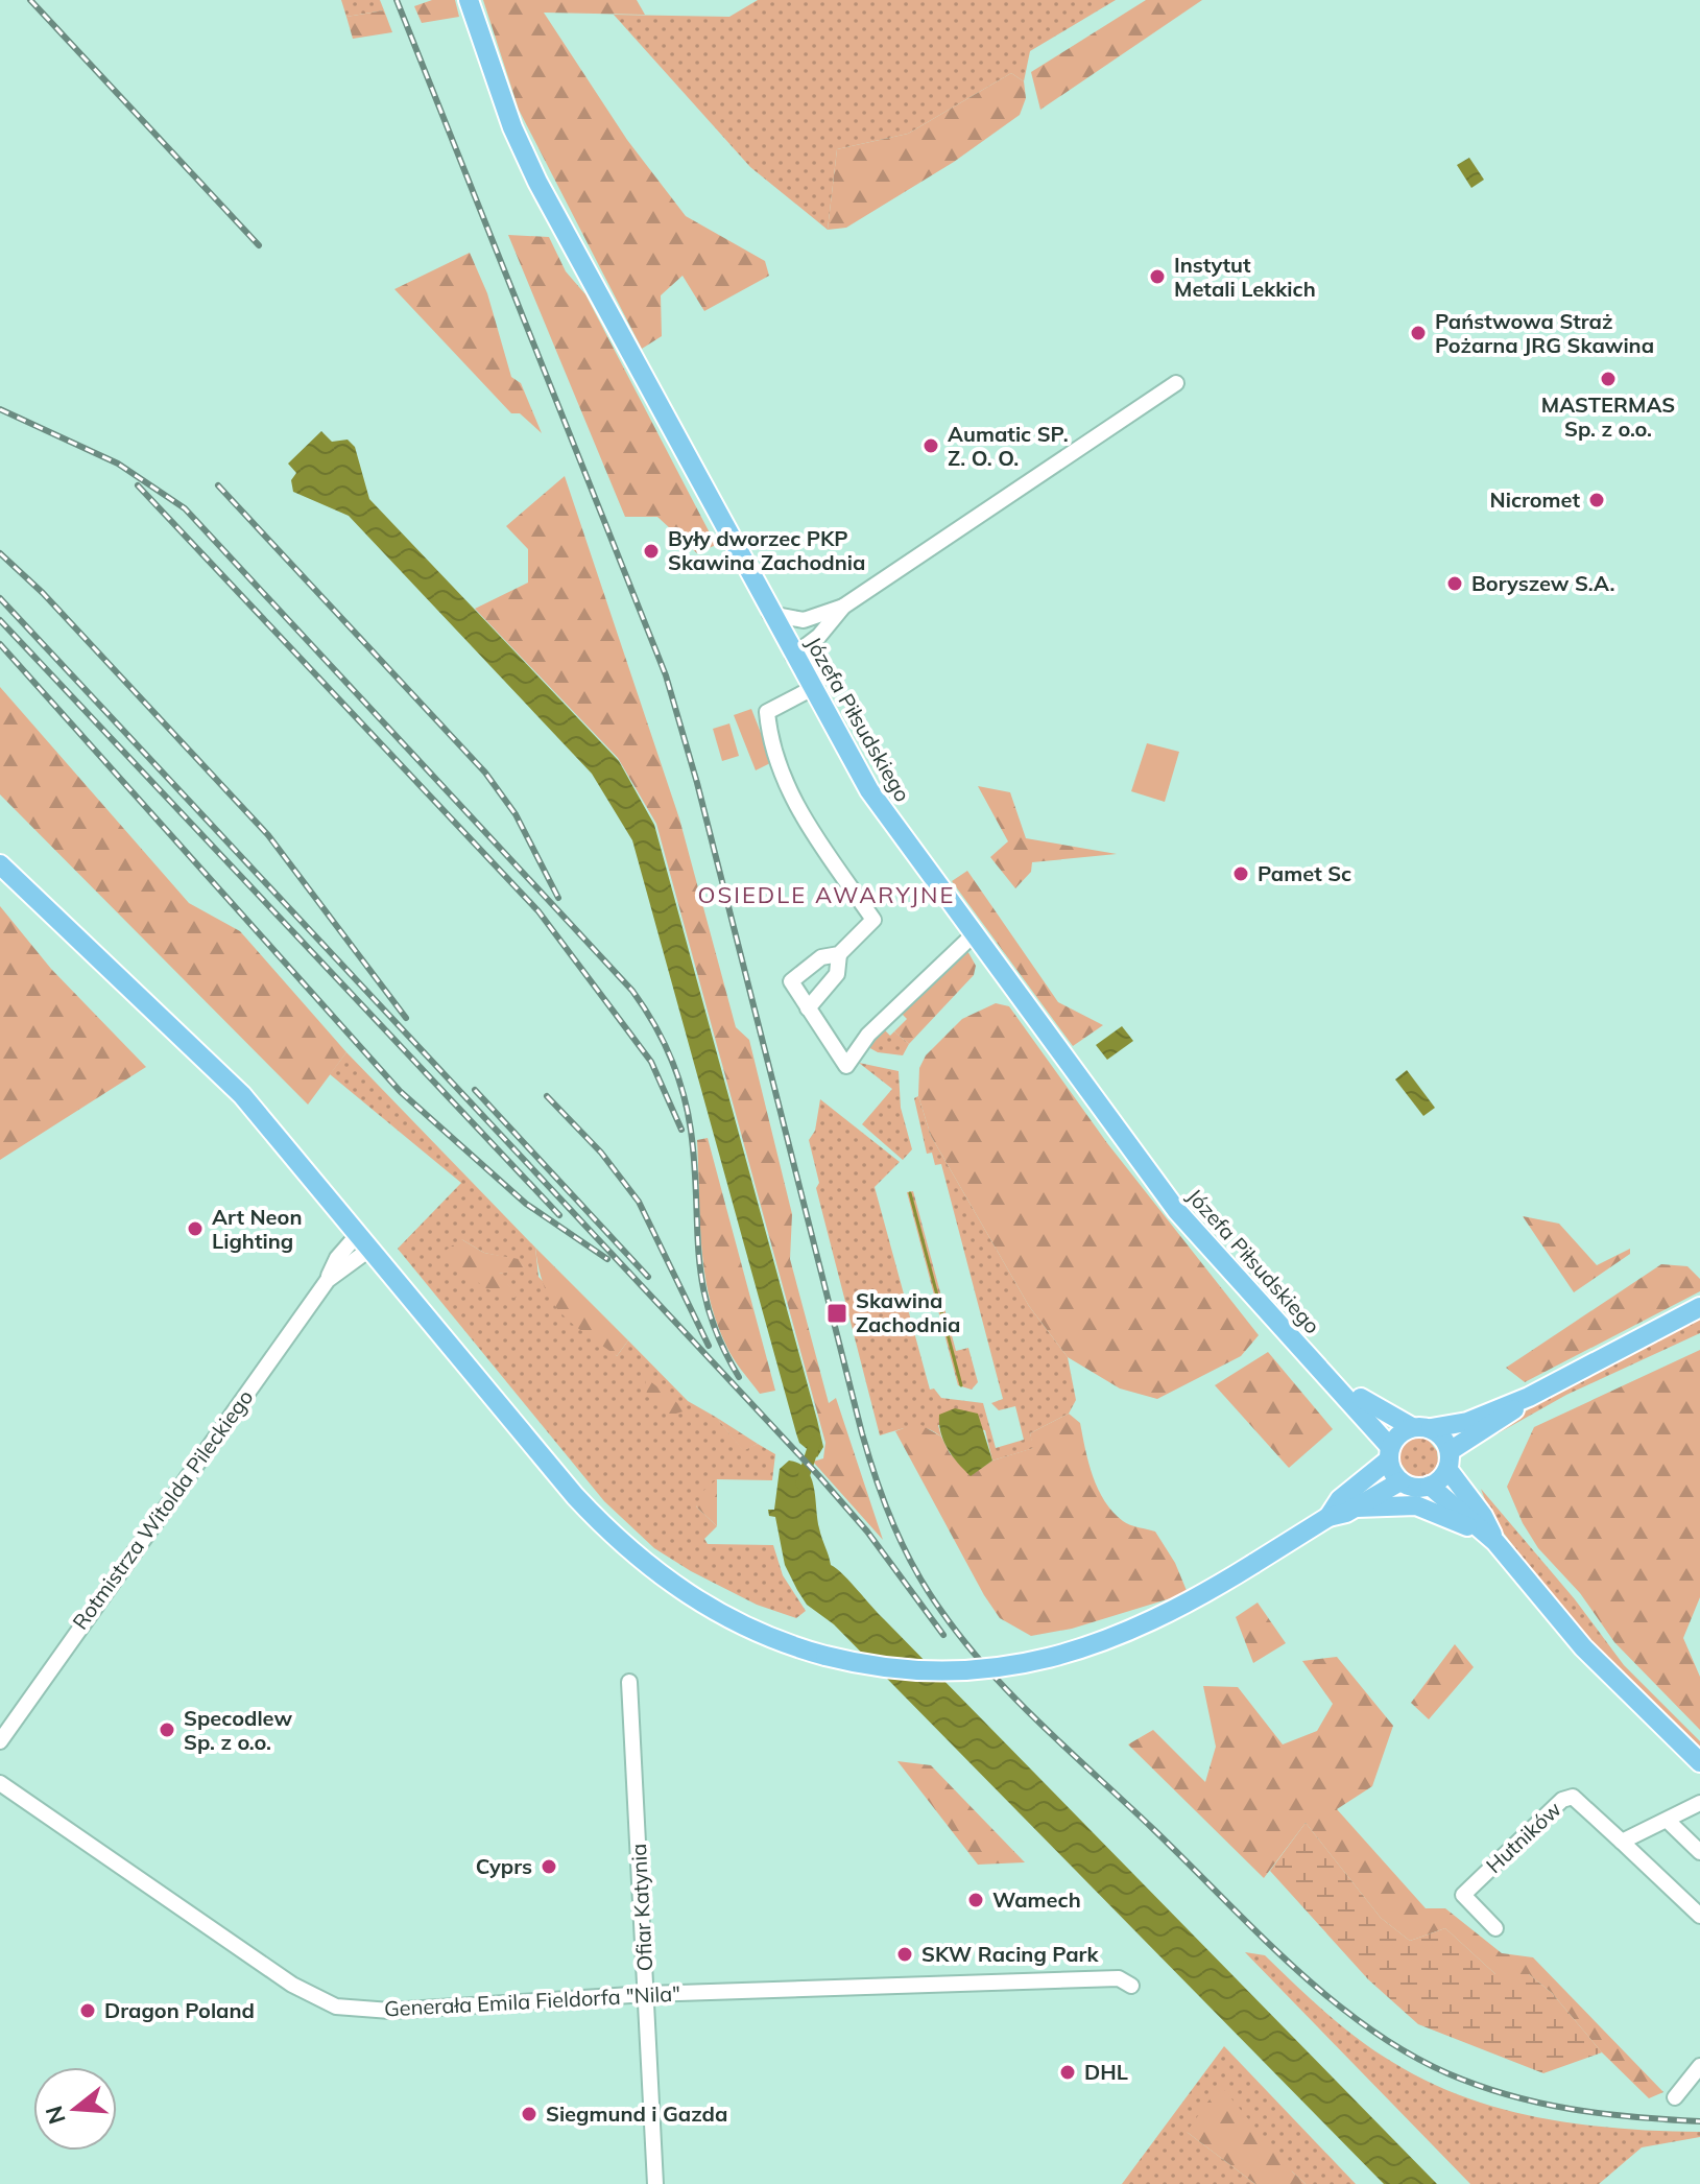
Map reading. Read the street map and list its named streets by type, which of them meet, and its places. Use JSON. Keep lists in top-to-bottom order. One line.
{"streets":{"main road":["Józefa Piłsudskiego"],"street":["Rotmistrza Witolda Pileckiego","Hutników","Ofiar Katynia","Generała Emila Fieldorfa \"Nila\""]},"crossings":[["Ofiar Katynia","Generała Emila Fieldorfa \"Nila\""]],"districts":["OSIEDLE AWARYJNE"],"places":{"other":["Instytut Metali Lekkich","Państwowa Straż Pożarna JRG Skawina","MASTERMAS Sp. z o.o.","Aumatic SP. Z. O. O.","Nicromet","Były dworzec PKP Skawina Zachodnia","Boryszew S.A.","Pamet Sc","Art Neon Lighting","Specodlew Sp. z o.o.","Cyprs","Wamech","SKW Racing Park","Dragon Poland","DHL","Siegmund i Gazda"],"transit":["Skawina Zachodnia"]},"north":"left"}
